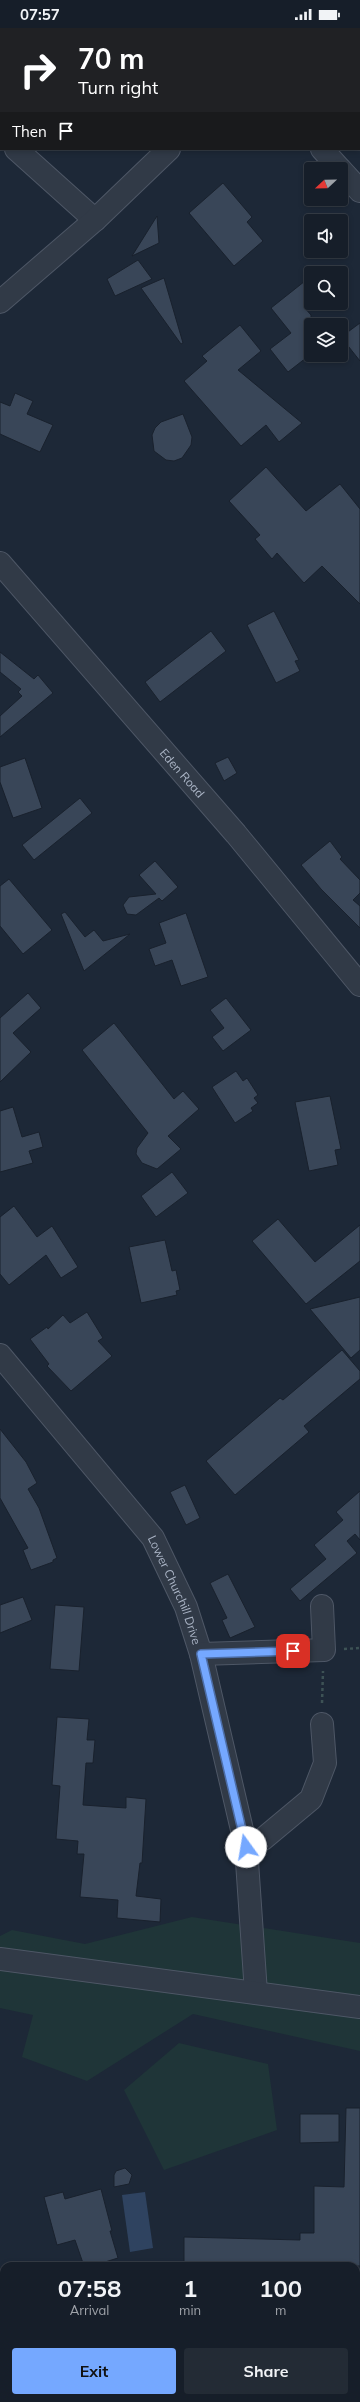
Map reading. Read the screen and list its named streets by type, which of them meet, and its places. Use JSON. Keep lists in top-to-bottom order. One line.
{"streets":{"street":["Eden Road","Lower Churchill Drive"]},"north":"left","page":{"status":"07:57","turn":["70 m","Turn right"],"then":"Then","eta":["07:58","Arrival","1","min","100","m"],"buttons":["Exit","Share"]}}
